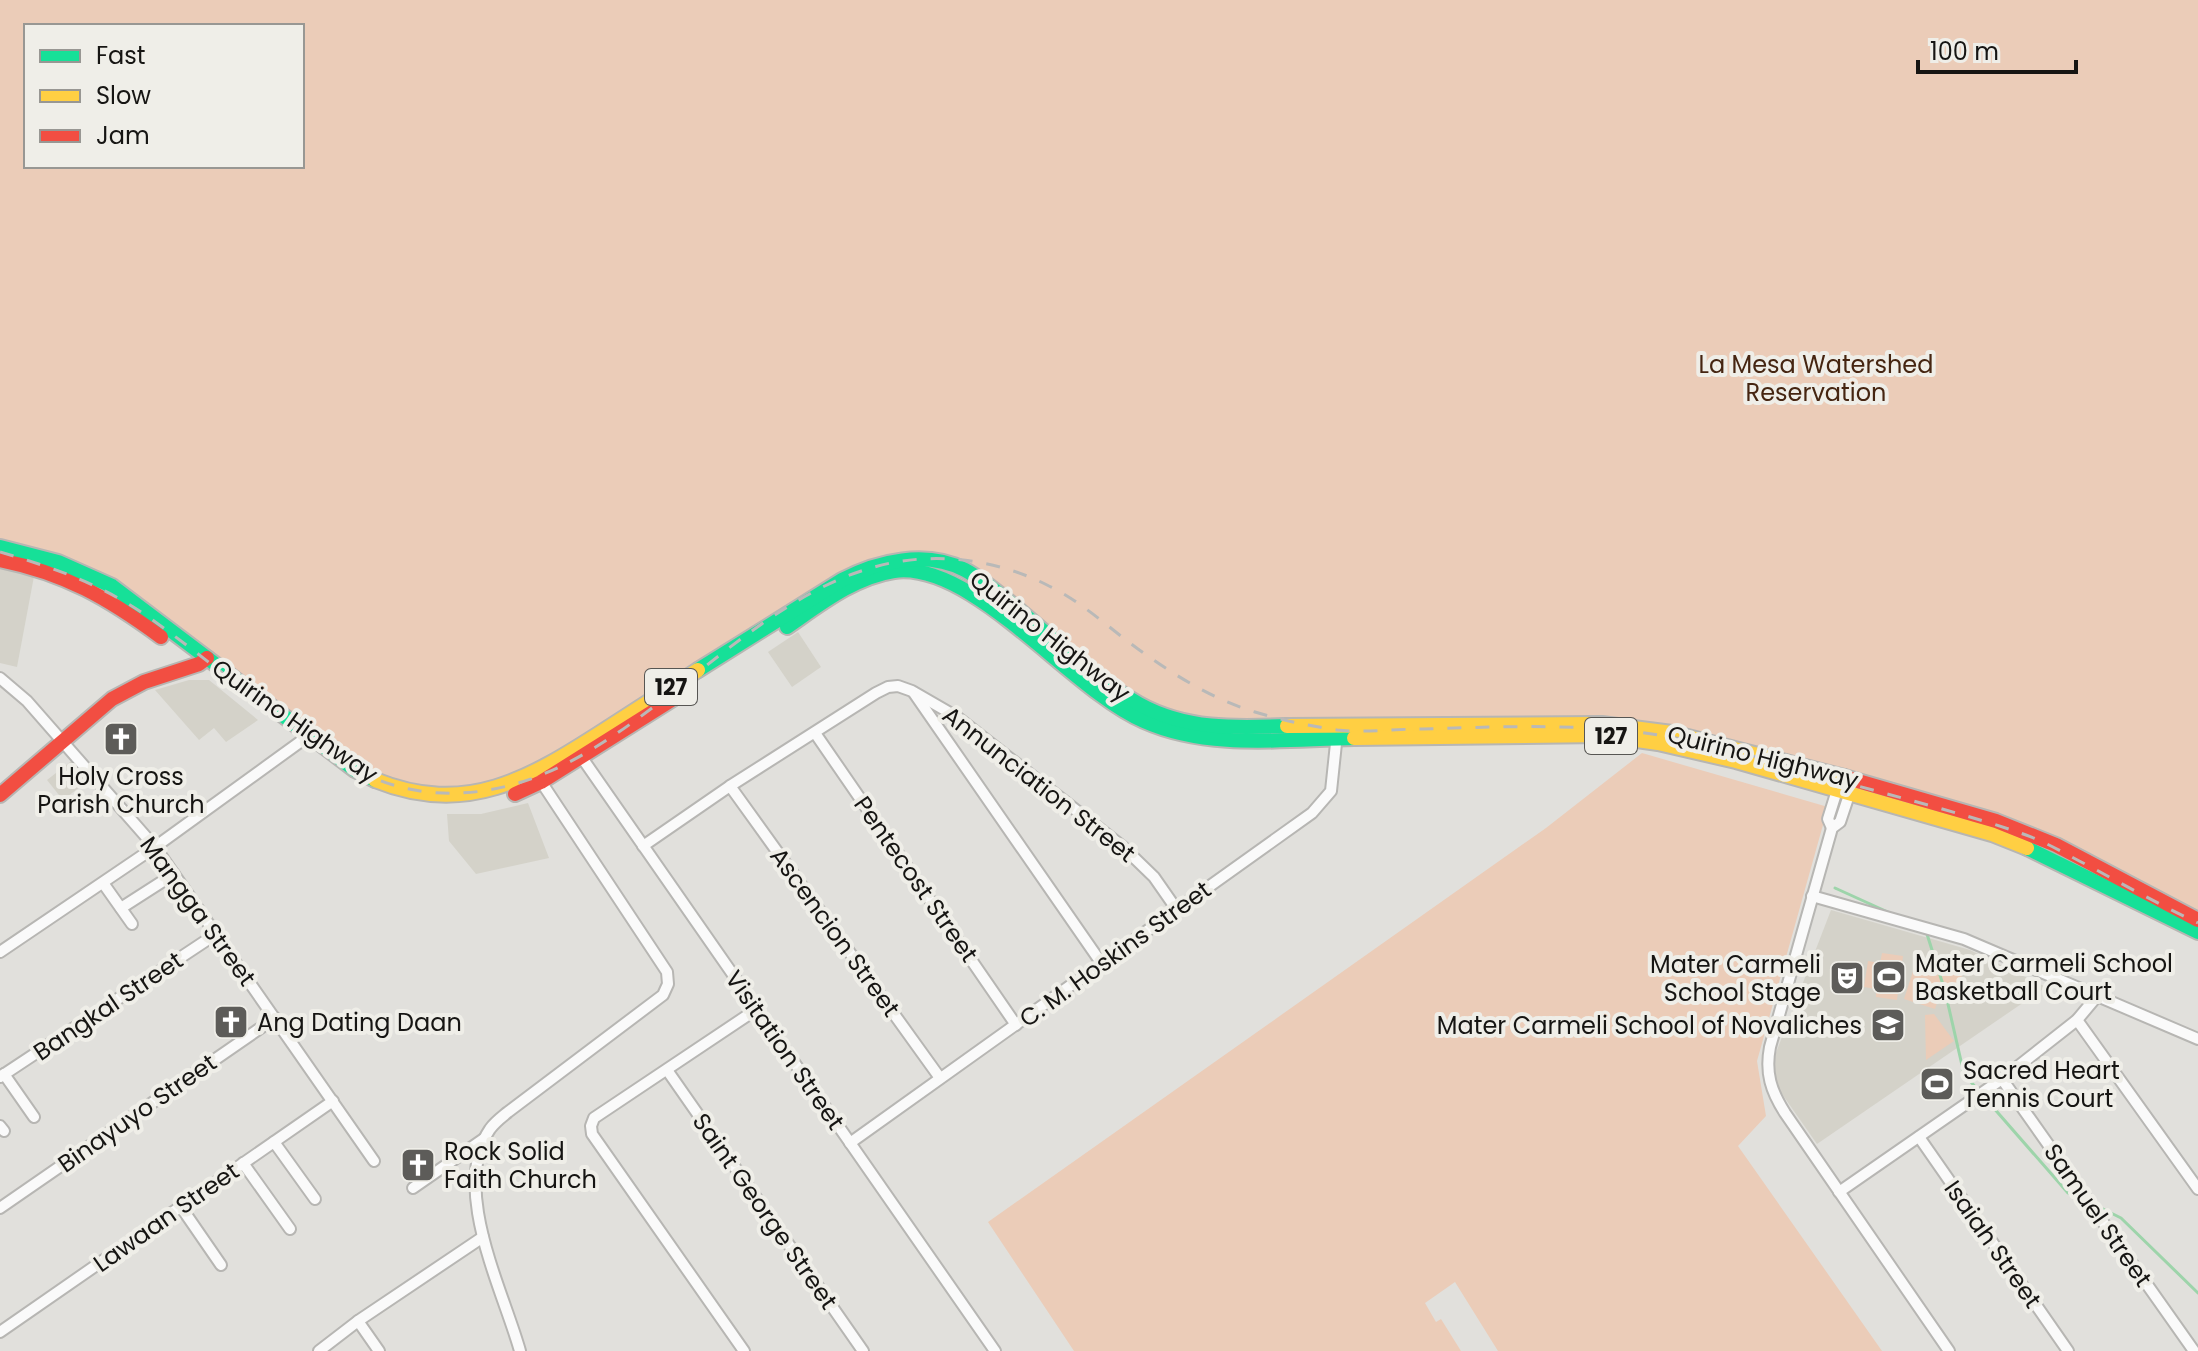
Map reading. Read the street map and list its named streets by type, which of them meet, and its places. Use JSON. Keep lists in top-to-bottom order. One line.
{"streets":{"main road":["Quirino Highway","127"],"street":["Annunciation Street","Pentecost Street","Mangga Street","Ascencion Street","C. M. Hoskins Street","Bangkal Street","Visitation Street","Binayuyo Street","Saint George Street","Samuel Street","Lawaan Street","Isaiah Street"]},"crossings":[["Quirino Highway","C. M. Hoskins Street"],["Quirino Highway","Visitation Street"],["Annunciation Street","C. M. Hoskins Street"],["Pentecost Street","C. M. Hoskins Street"],["Mangga Street","Bangkal Street"],["Mangga Street","Binayuyo Street"],["Mangga Street","Lawaan Street"],["Ascencion Street","C. M. Hoskins Street"],["C. M. Hoskins Street","Visitation Street"]],"parks":["La Mesa Watershed Reservation"],"places":{"church":["Holy Cross Parish Church","Ang Dating Daan","Rock Solid Faith Church"],"sports":["Mater Carmeli School Basketball Court","Sacred Heart Tennis Court"],"theatre":["Mater Carmeli School Stage"],"school or university":["Mater Carmeli School of Novaliches"]},"legend":["Fast","Slow","Jam"],"scale_bar":"100 m"}
